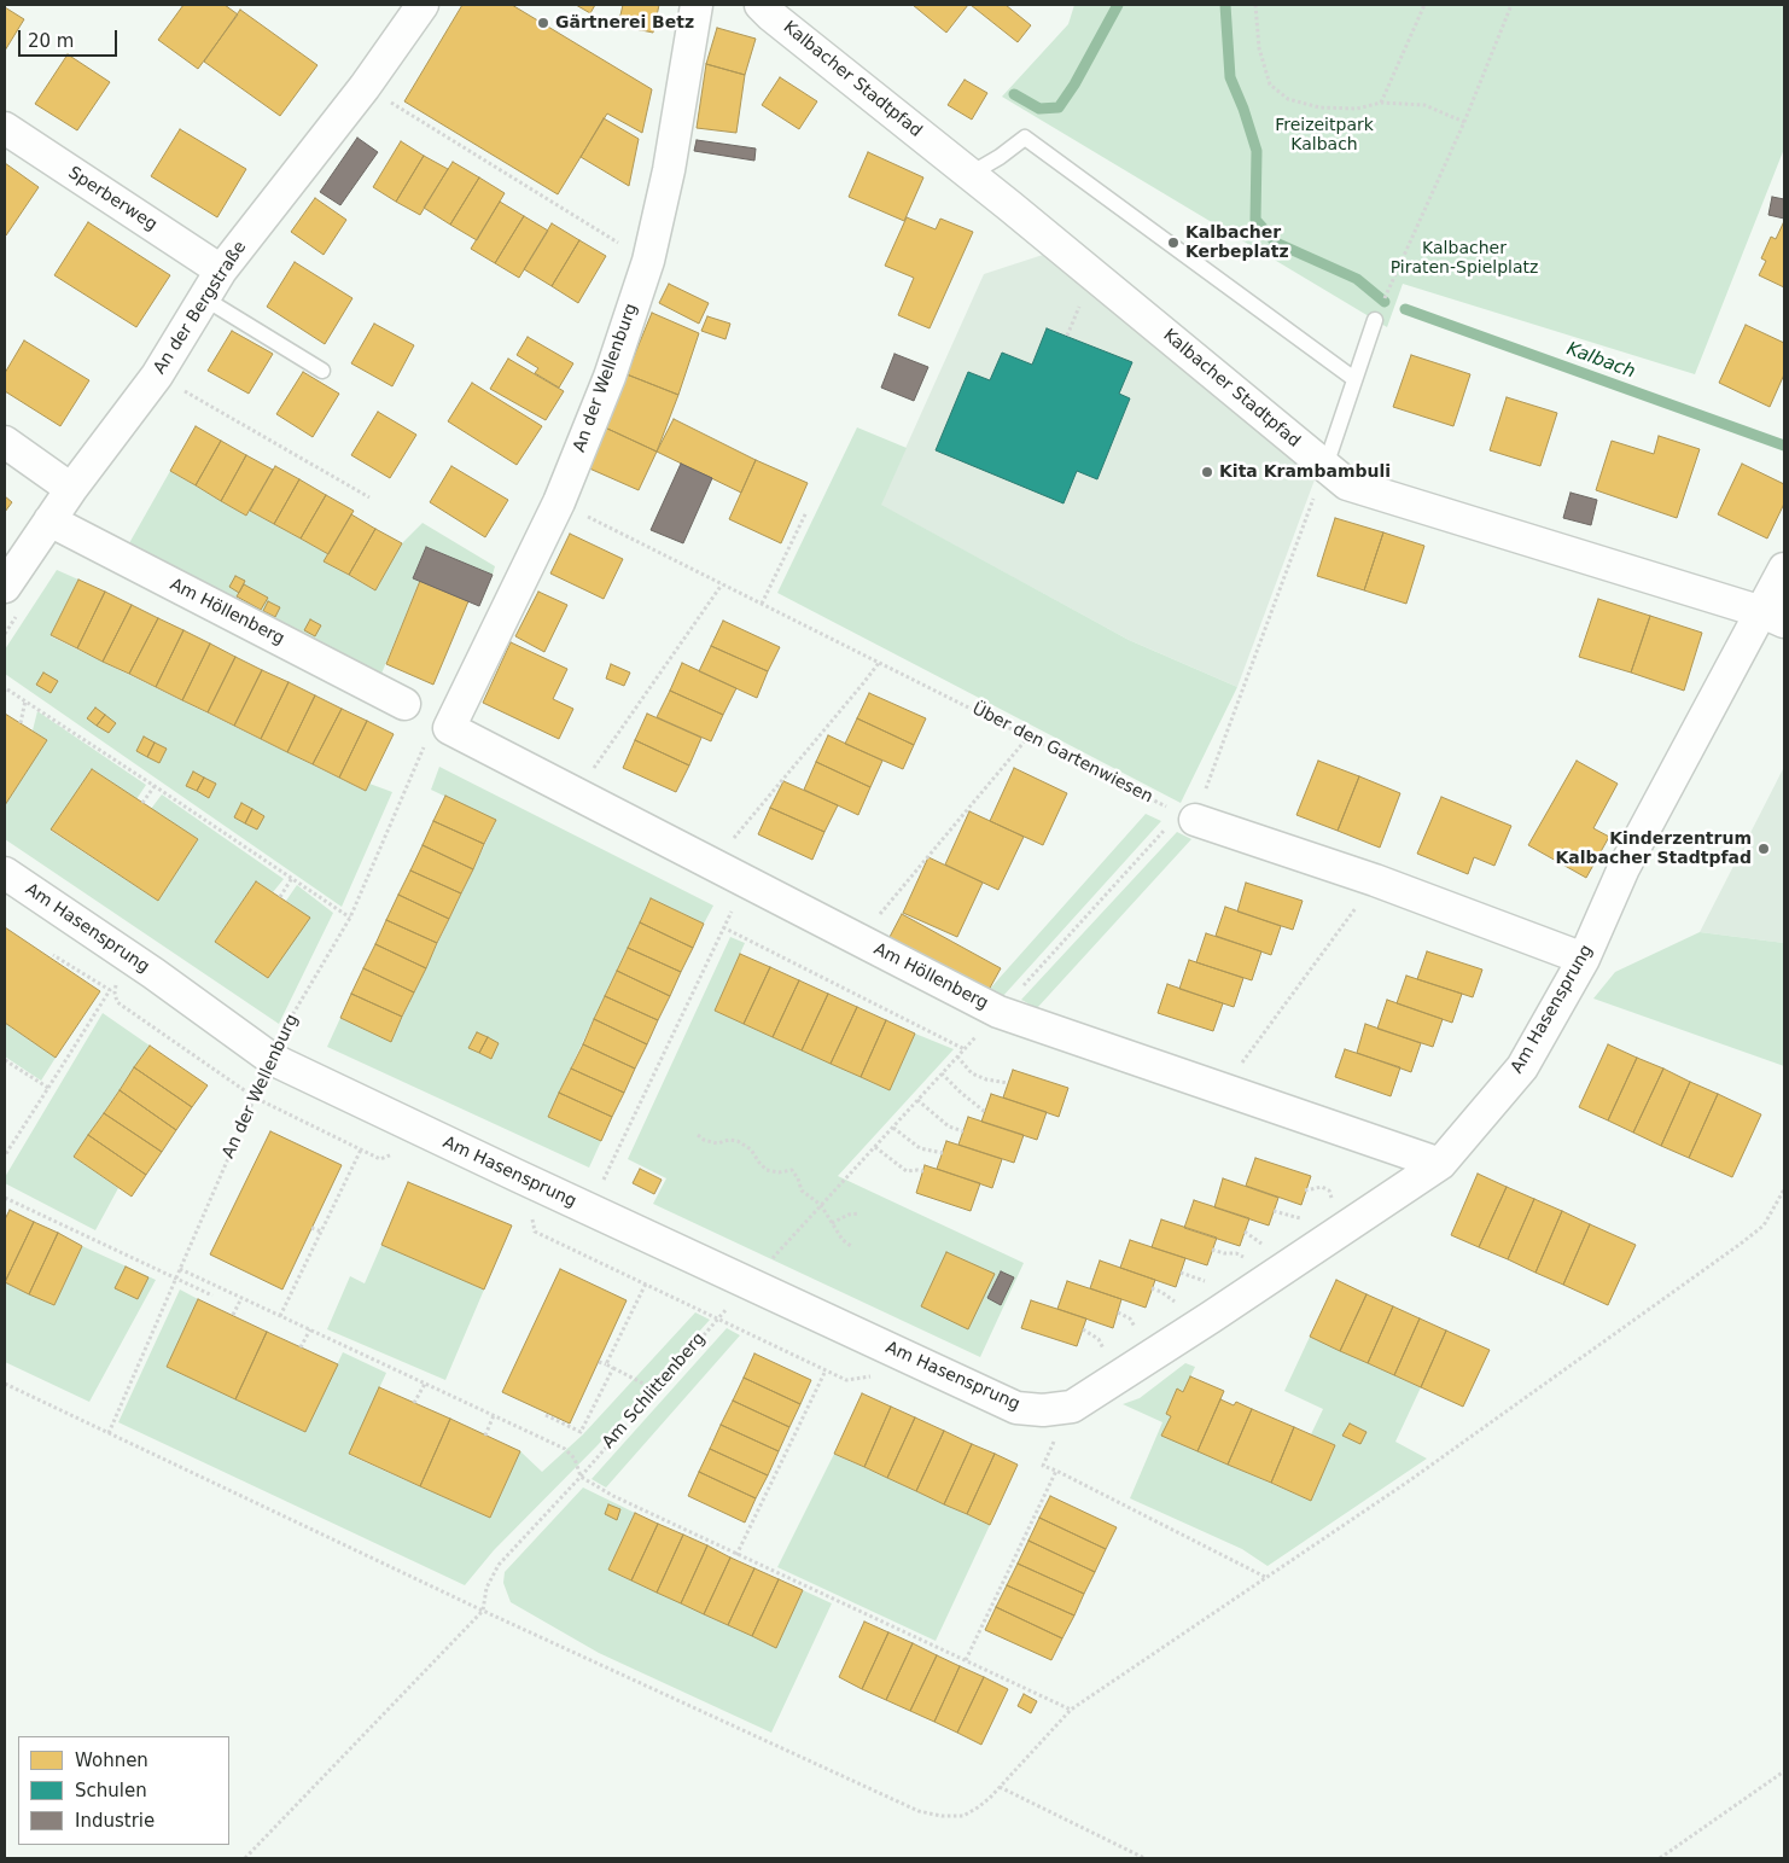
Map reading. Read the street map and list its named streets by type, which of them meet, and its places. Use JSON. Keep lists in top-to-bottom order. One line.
{"streets":{"street":["Kalbacher Stadtpfad","Sperberweg","An der Bergstraße","An der Wellenburg","Am Höllenberg","Am Hasensprung"],"path":["Über den Gartenwiesen","Am Schlittenberg"]},"crossings":[["Kalbacher Stadtpfad","Am Hasensprung"],["Sperberweg","An der Bergstraße"],["An der Bergstraße","Am Höllenberg"],["An der Wellenburg","Am Höllenberg"],["An der Wellenburg","Über den Gartenwiesen"],["An der Wellenburg","Am Hasensprung"],["Am Höllenberg","Am Hasensprung"],["Am Hasensprung","Am Schlittenberg"]],"water":["Kalbach"],"parks":["Freizeitpark Kalbach","Kalbacher Piraten-Spielplatz"],"places":["Gärtnerei Betz","Kalbacher Kerbeplatz","Kita Krambambuli","Kinderzentrum Kalbacher Stadtpfad"],"legend":["Wohnen","Schulen","Industrie"],"scale_bar":"20 m"}
